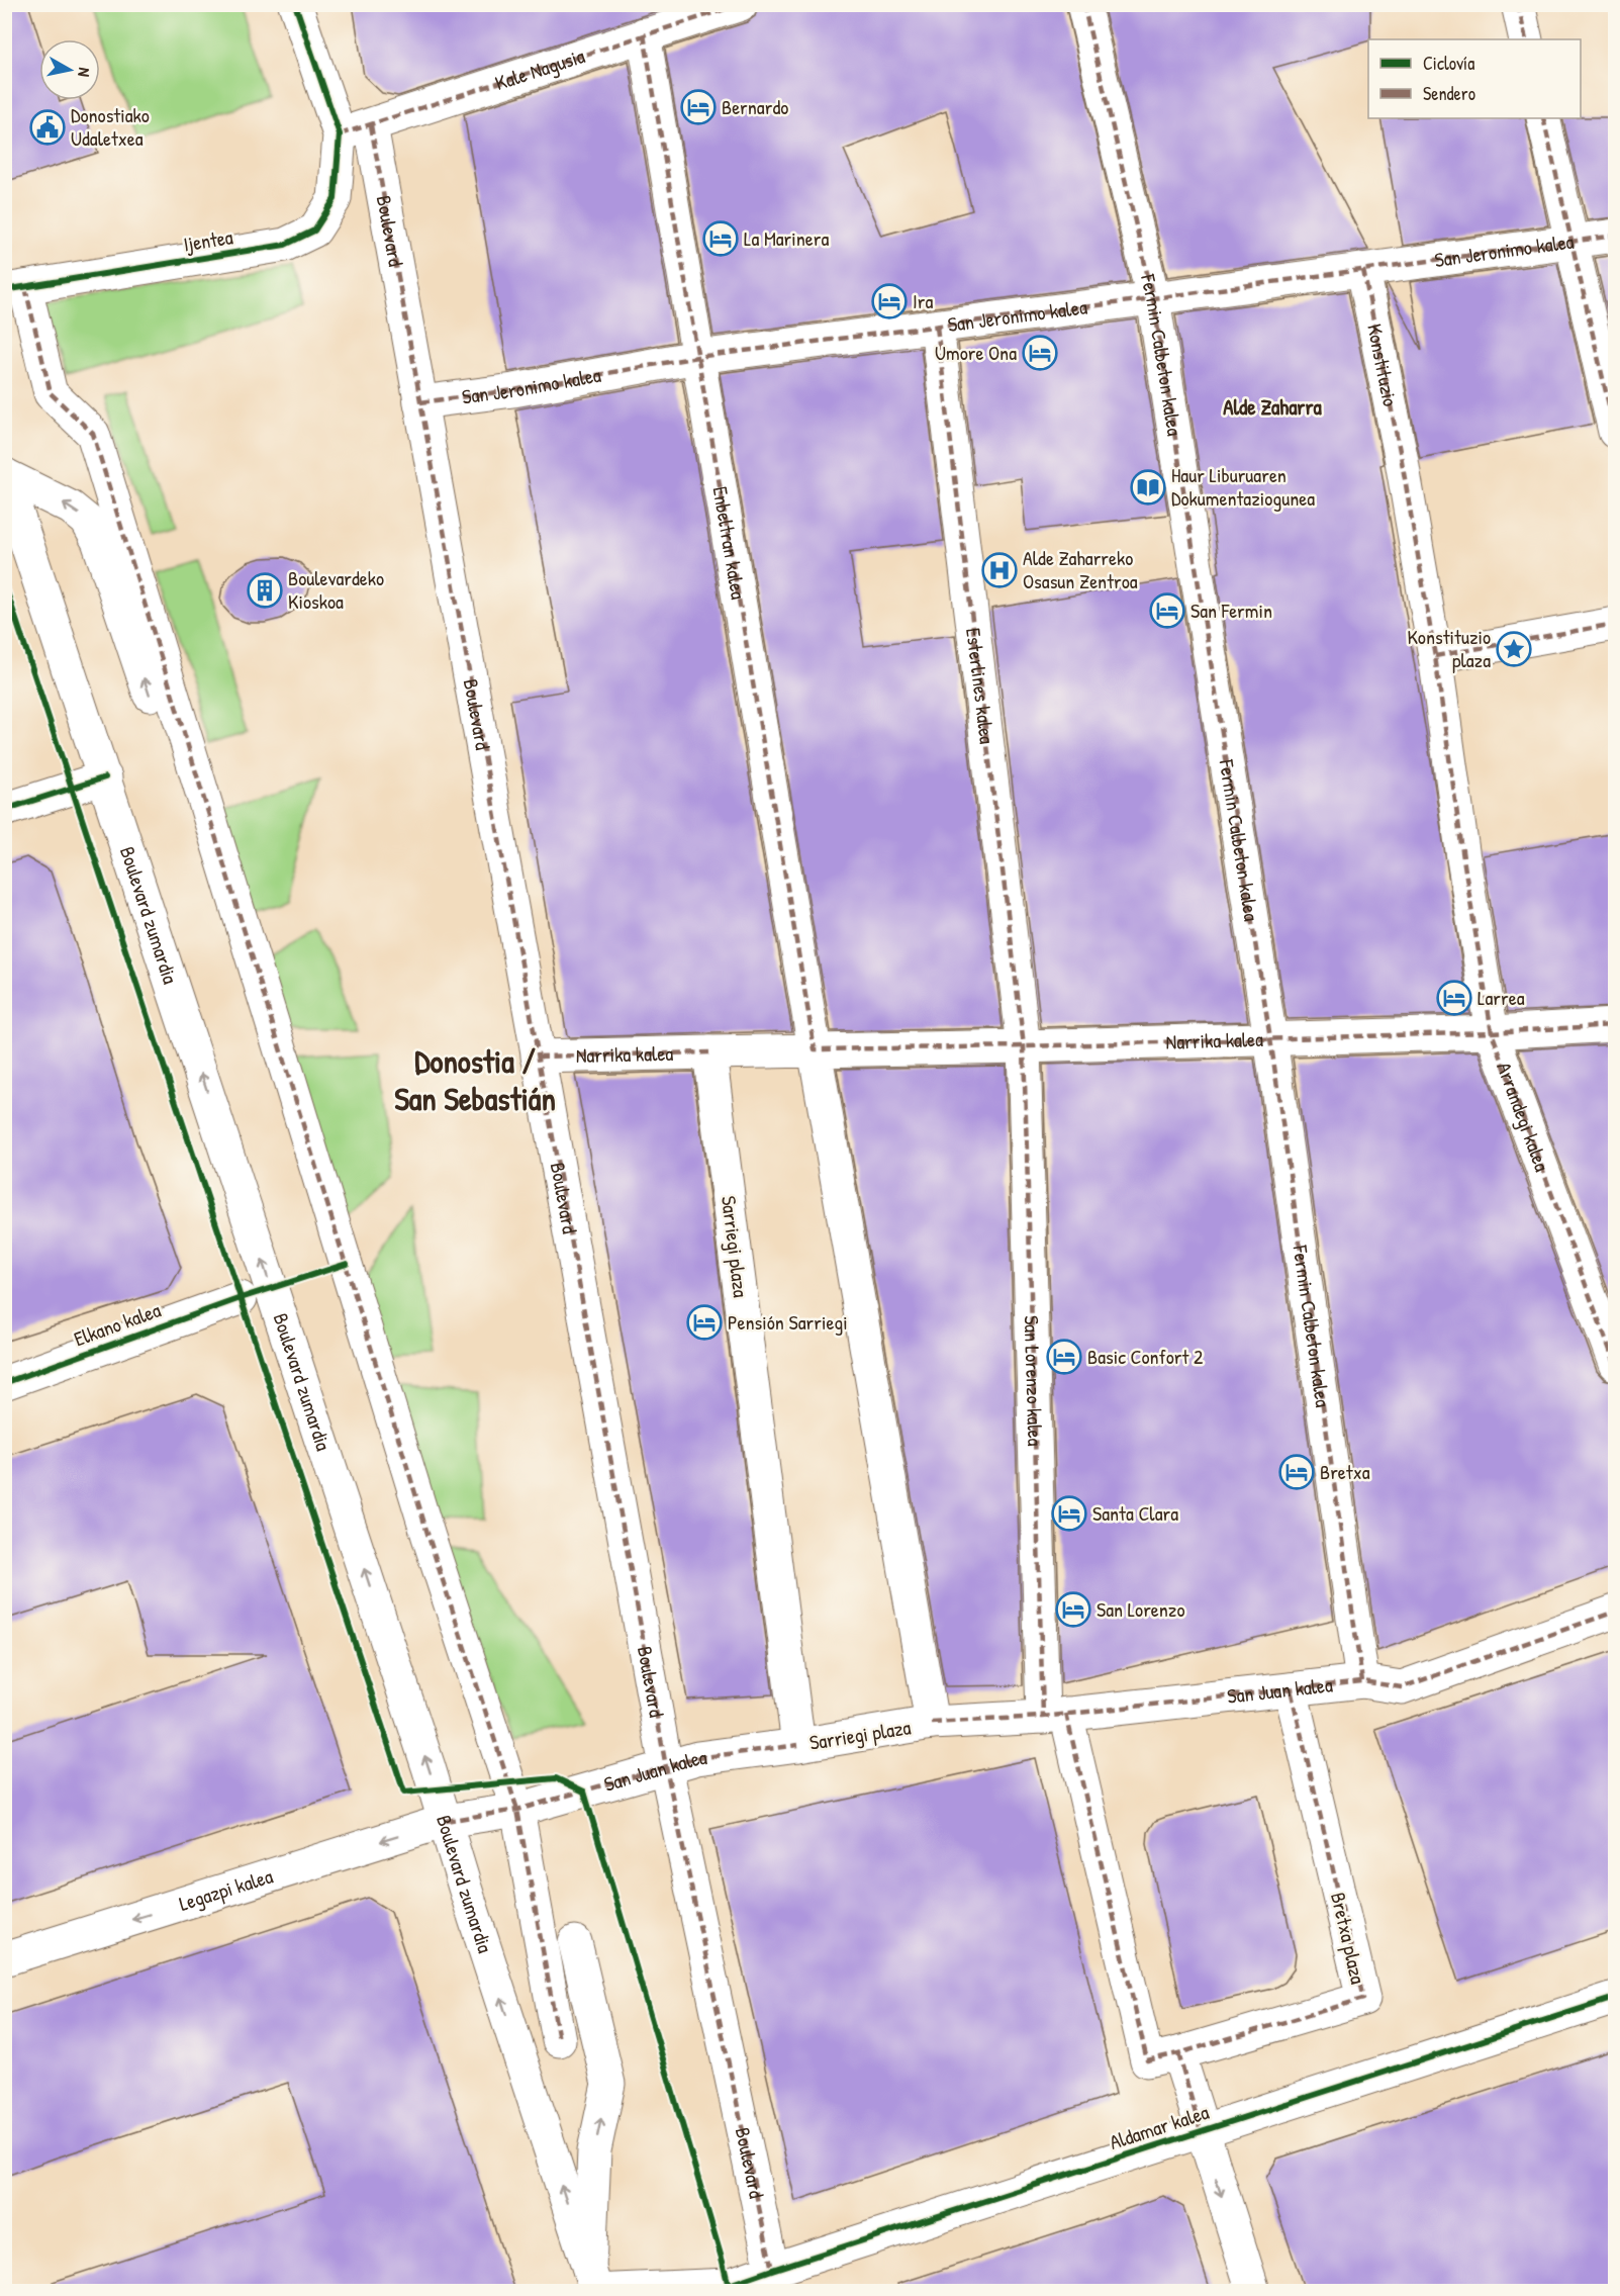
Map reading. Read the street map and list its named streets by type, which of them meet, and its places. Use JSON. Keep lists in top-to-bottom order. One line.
{"streets":{"street":["Kale Nagusia","Boulevard","Ijentea","San Jeronimo kalea","Fermin Calbeton kalea","Konstituzio","Enbeltran kalea","Esterlines kalea","Boulevard zumardia","Narrika kalea","Arrandegi kalea","Sarriegi plaza","Elkano kalea","San Lorenzo kalea","San Juan kalea","Legazpi kalea","Bretxa plaza","Aldamar kalea"]},"crossings":[["Kale Nagusia","Boulevard"],["Kale Nagusia","Ijentea"],["Kale Nagusia","Enbeltran kalea"],["Boulevard","San Jeronimo kalea"],["Boulevard","Narrika kalea"],["Boulevard","San Juan kalea"],["Boulevard","Aldamar kalea"],["San Jeronimo kalea","Fermin Calbeton kalea"],["San Jeronimo kalea","Konstituzio"],["San Jeronimo kalea","Enbeltran kalea"],["San Jeronimo kalea","Esterlines kalea"],["Fermin Calbeton kalea","Narrika kalea"],["Fermin Calbeton kalea","San Juan kalea"],["Konstituzio","Arrandegi kalea"],["Enbeltran kalea","Narrika kalea"],["Enbeltran kalea","Sarriegi plaza"],["Esterlines kalea","Narrika kalea"],["Esterlines kalea","San Lorenzo kalea"],["Boulevard zumardia","San Juan kalea"],["Boulevard zumardia","Legazpi kalea"],["Boulevard zumardia","Aldamar kalea"],["Narrika kalea","Arrandegi kalea"],["Narrika kalea","Sarriegi plaza"],["Narrika kalea","San Lorenzo kalea"],["Sarriegi plaza","San Juan kalea"],["San Lorenzo kalea","San Juan kalea"],["San Lorenzo kalea","Bretxa plaza"],["San Juan kalea","Legazpi kalea"],["San Juan kalea","Bretxa plaza"]],"one_way":["Legazpi kalea"],"districts":["Alde Zaharra","Donostia / San Sebastián"],"places":{"hotel":["Bernardo","La Marinera","Ira","Umore Ona","San Fermin","Larrea","Pensión Sarriegi","Basic Confort 2","Bretxa","Santa Clara","San Lorenzo"],"public building":["Donostiako Udaletxea"],"library":["Haur Liburuaren Dokumentaziogunea"],"hospital":["Alde Zaharreko Osasun Zentroa"],"building":["Boulevardeko Kioskoa"],"place":["Konstituzio plaza"]},"legend":["Ciclovía","Sendero"],"north":"right"}
